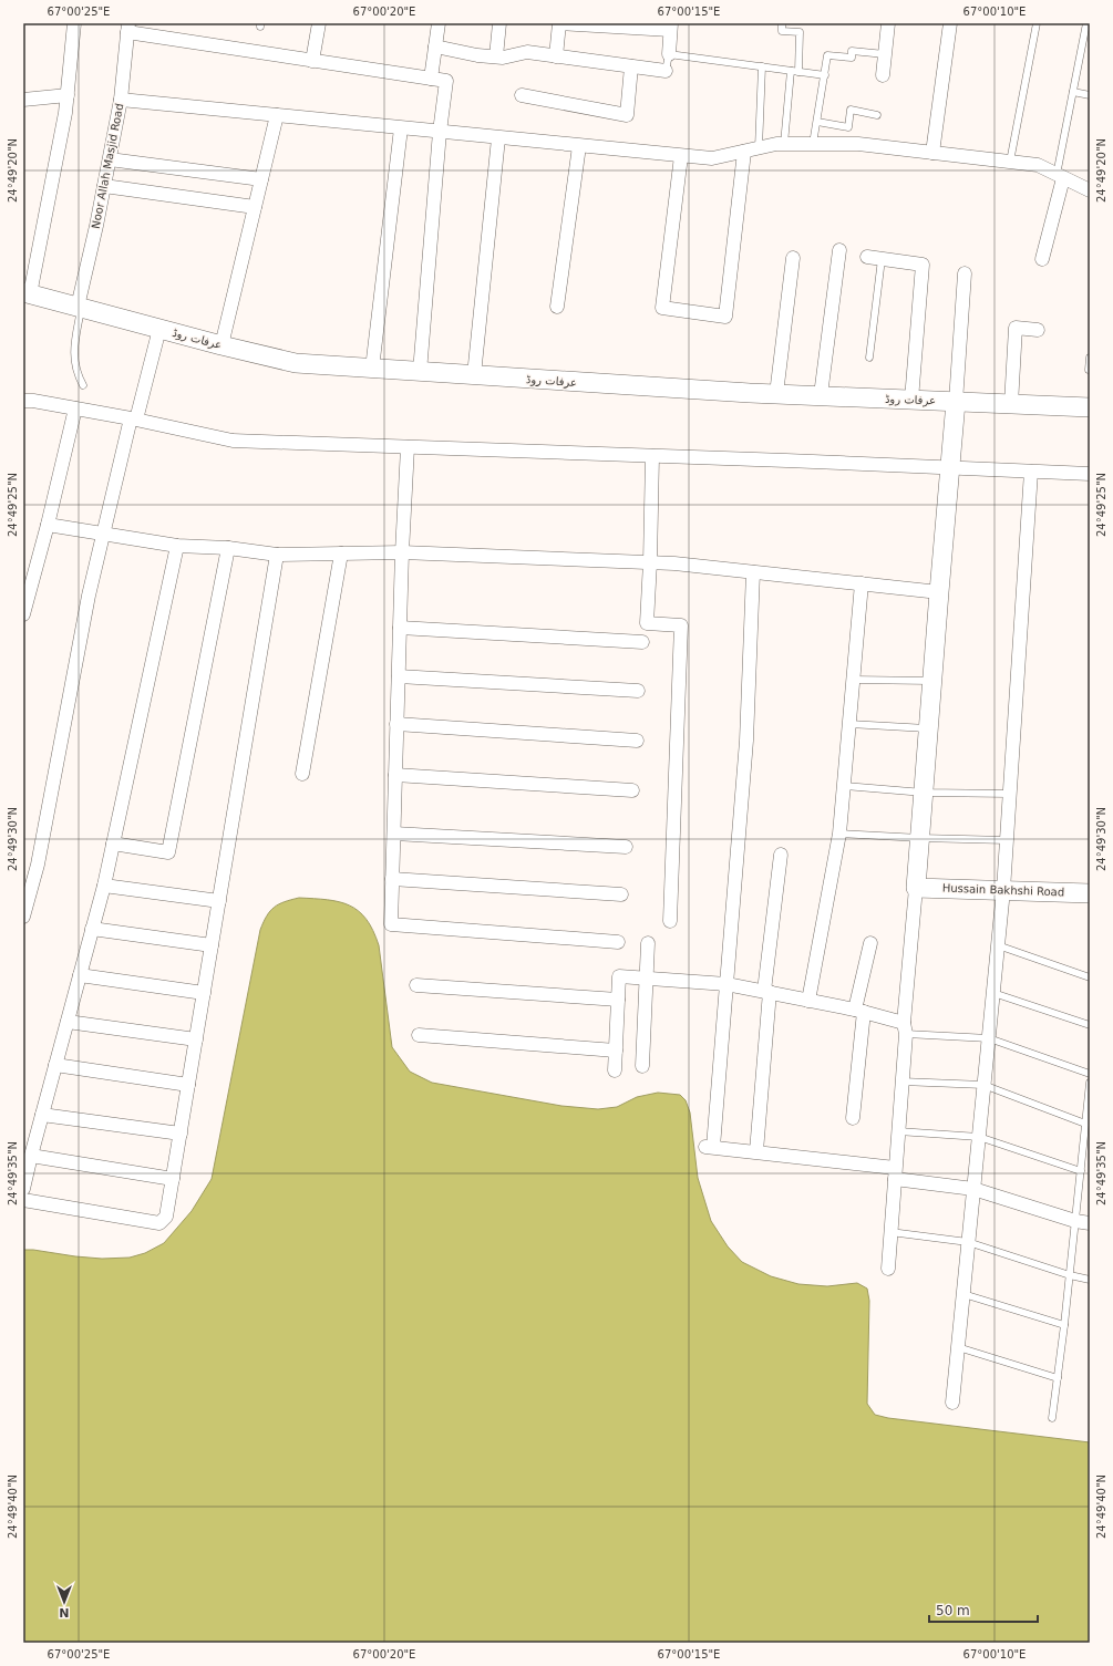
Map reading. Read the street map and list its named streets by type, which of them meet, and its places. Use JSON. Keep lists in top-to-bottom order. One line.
{"streets":{"street":["Noor Allah Masjid Road","عرفات روڈ","Hussain Bakhshi Road"]},"crossings":[["Noor Allah Masjid Road","عرفات روڈ"]],"scale_bar":"50 m","north":"bottom","coordinates":["67°00'25\"E","67°00'20\"E","67°00'15\"E","67°00'10\"E","24°49'20\"N","24°49'25\"N","24°49'30\"N","24°49'35\"N","24°49'40\"N"]}
